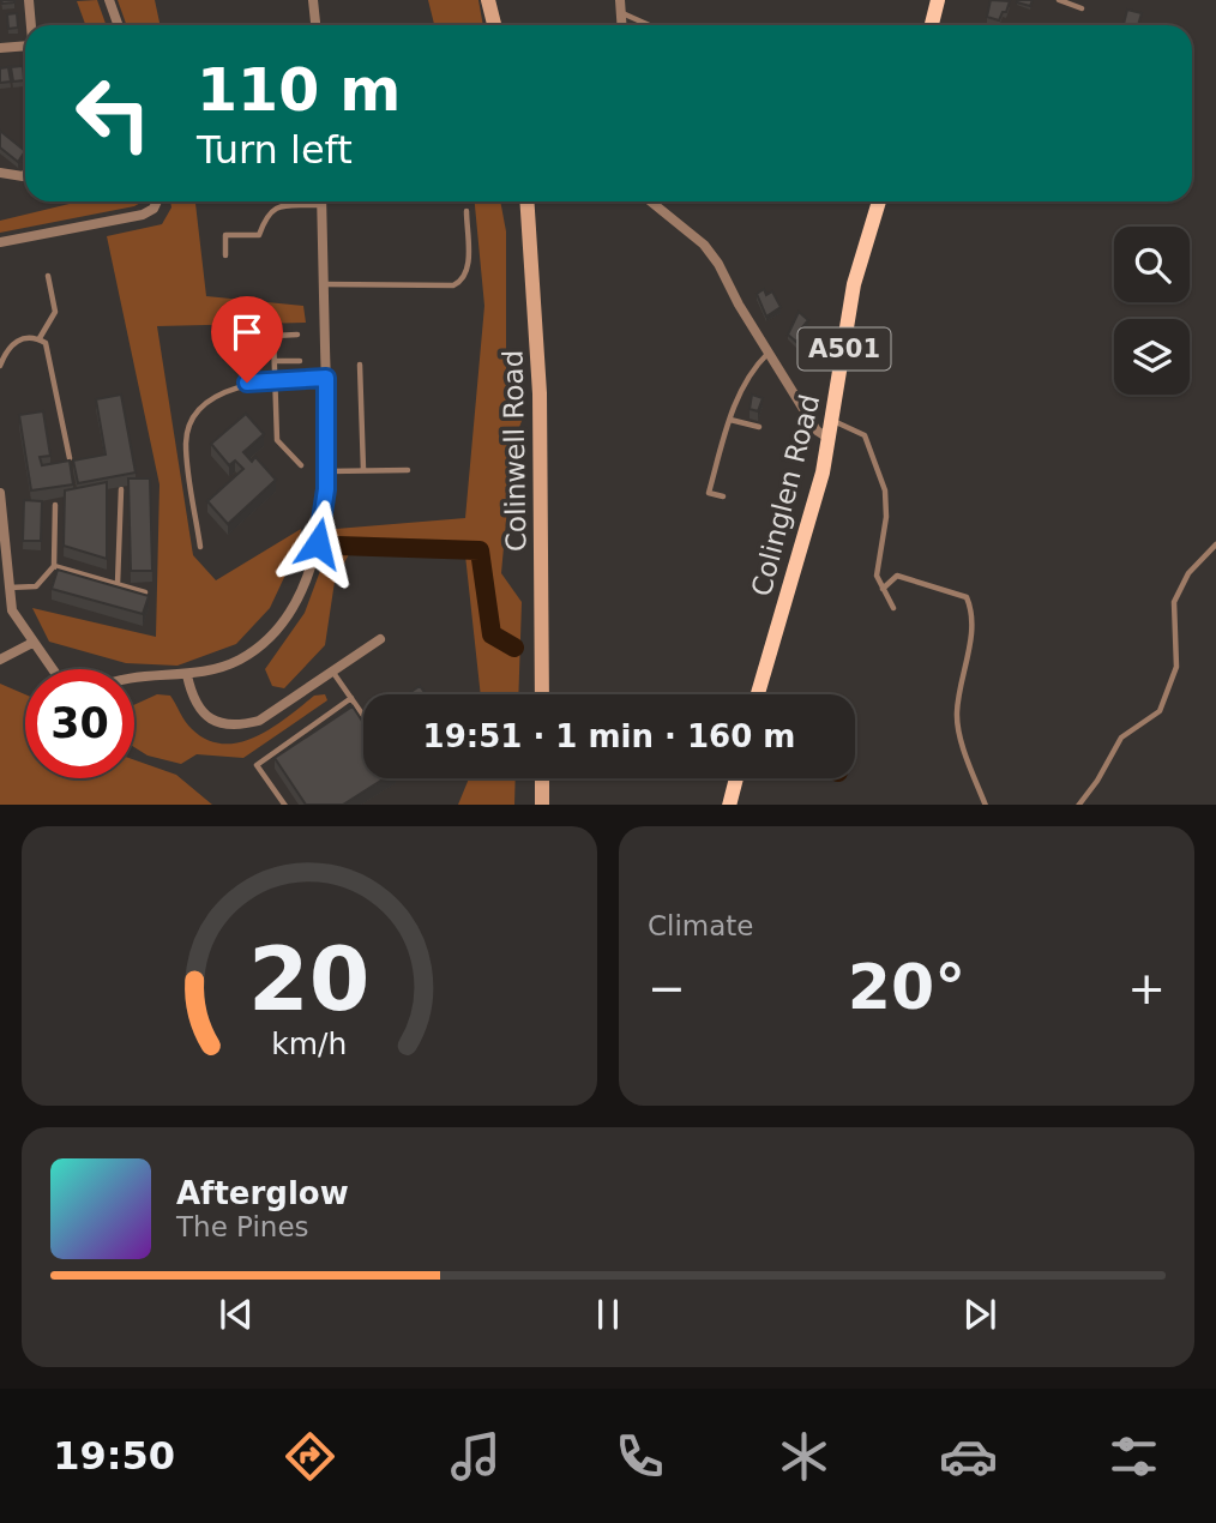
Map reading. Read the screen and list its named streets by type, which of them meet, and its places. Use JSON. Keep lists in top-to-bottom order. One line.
{"streets":{"main road":["A501","Colinglen Road"],"street":["Colinwell Road"]},"page":{"turn":["110 m","Turn left"],"limit":"30","trip":"19:51 · 1 min · 160 m","tile":"Climate","heat":["−","20°","+"],"song":["Afterglow","The Pines"],"tabs":"19:50","gauge":["20","km/h"]}}
